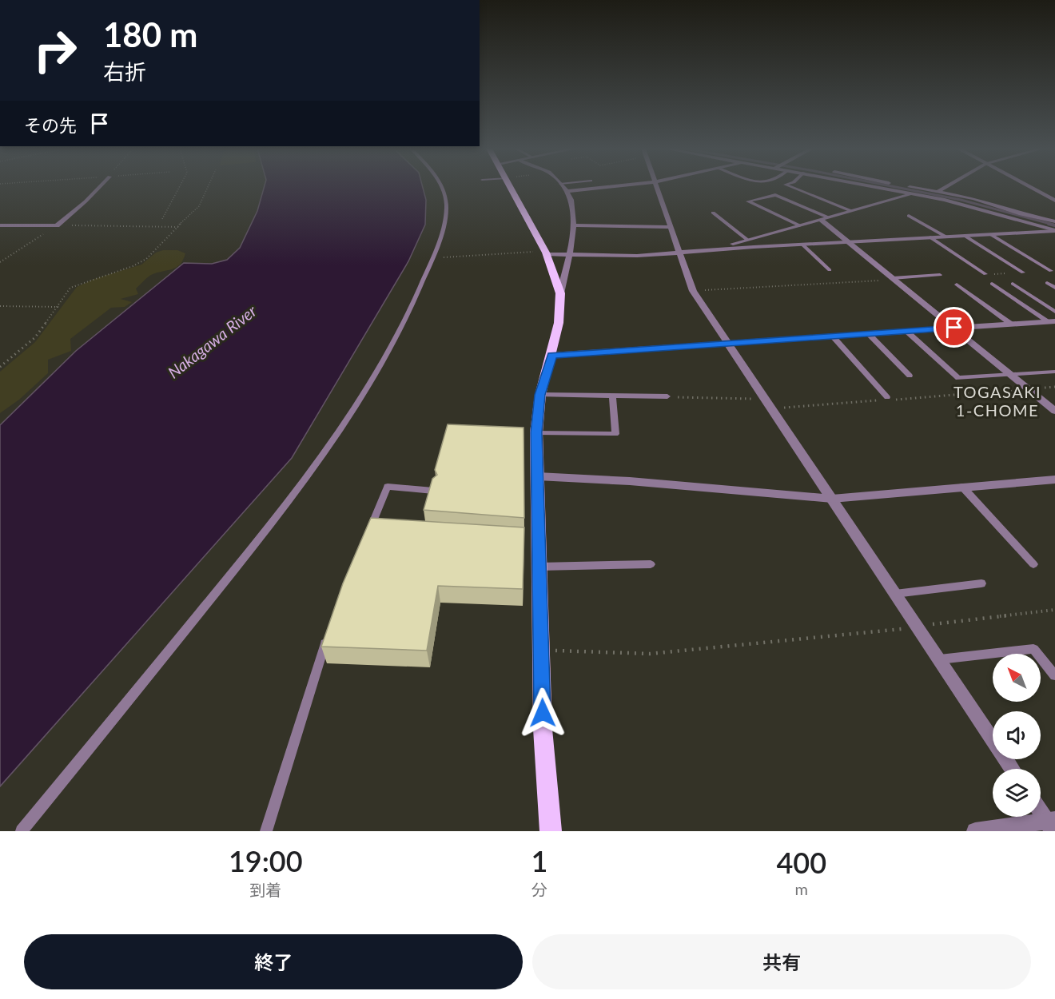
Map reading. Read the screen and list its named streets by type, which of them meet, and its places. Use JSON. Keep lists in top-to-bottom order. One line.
{"districts":["TOGASAKI 1-CHOME"],"water":["Nakagawa River"],"north":"top left","page":{"turn":["180 m","右折"],"then":"その先","eta":["19:00","到着","1","分","400","m"],"buttons":["終了","共有"]}}
